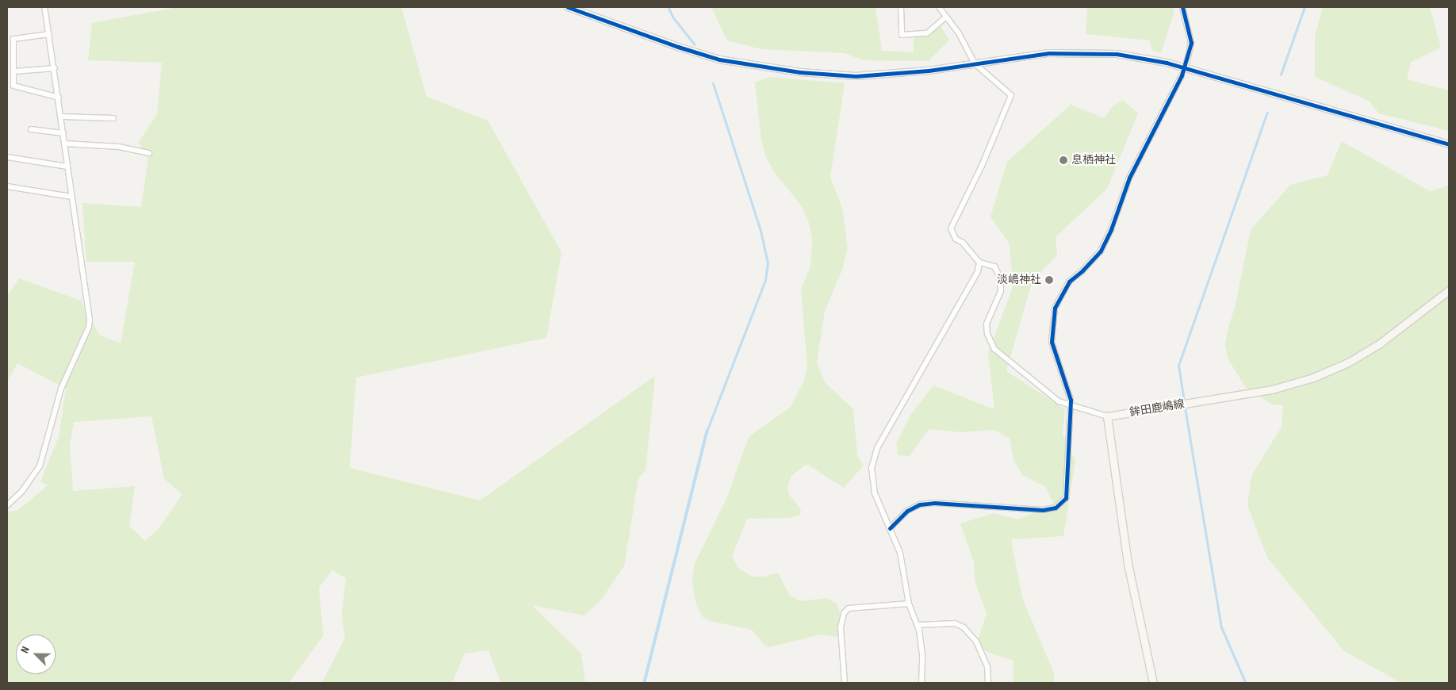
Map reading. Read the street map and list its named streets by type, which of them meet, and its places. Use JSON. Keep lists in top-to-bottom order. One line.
{"streets":{"main road":["鉾田鹿嶋線"]},"places":["息栖神社","淡嶋神社"],"north":"top left"}
